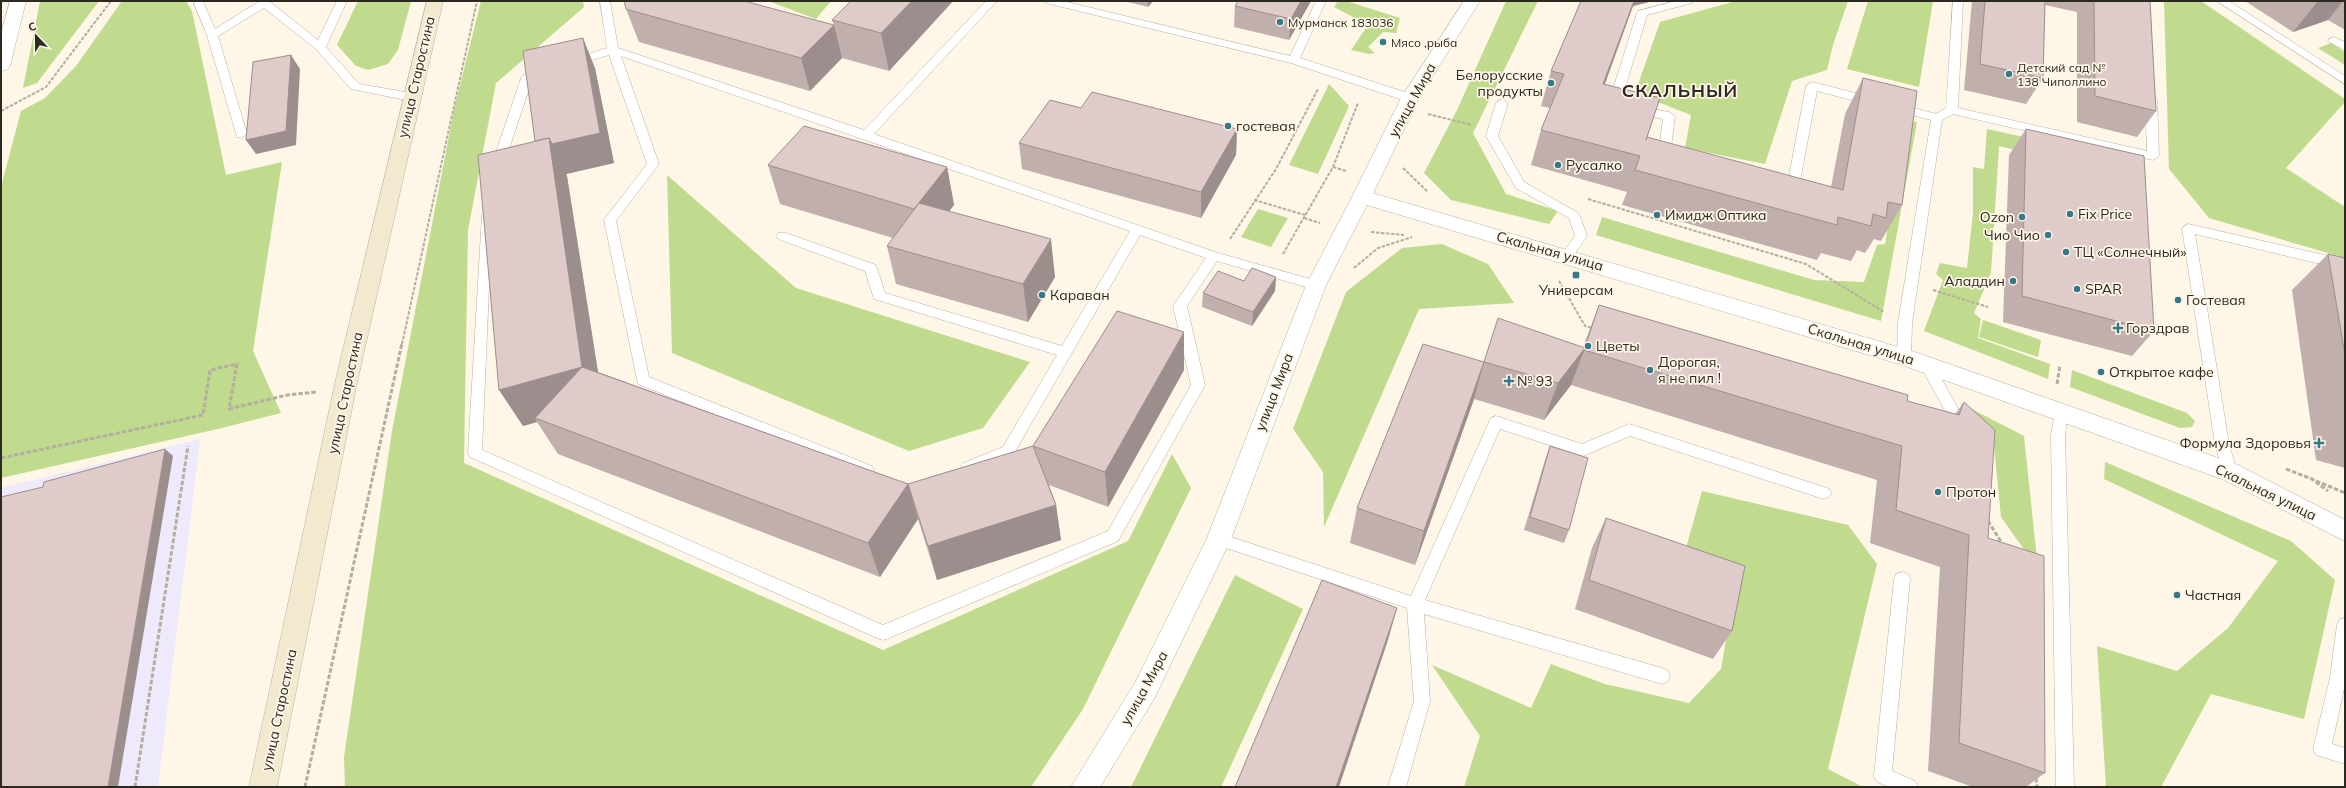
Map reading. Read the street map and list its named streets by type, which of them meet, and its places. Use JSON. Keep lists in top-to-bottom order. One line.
{"streets":{"main road":["улица Старостина"],"street":["улица Мира","Скальная улица"]},"crossings":[["улица Мира","Скальная улица"]],"districts":["СКАЛЬНЫЙ"],"places":{"other":["Мурманск 183036","Мясо ,рыба","Детский сад № 138 Чиполлино","Белорусские продукты","гостевая","Русалко","Fix Price","Имидж Оптика","Ozon","Чио Чио","ТЦ «Солнечный»","Аладдин","SPAR","Караван","Гостевая","Цветы","Дорогая, я не пил !","Открытое кафе","Протон","Частная"],"transit":["Универсам"],"health":["Горздрав","№ 93","Формула Здоровья"]},"north":"top"}
